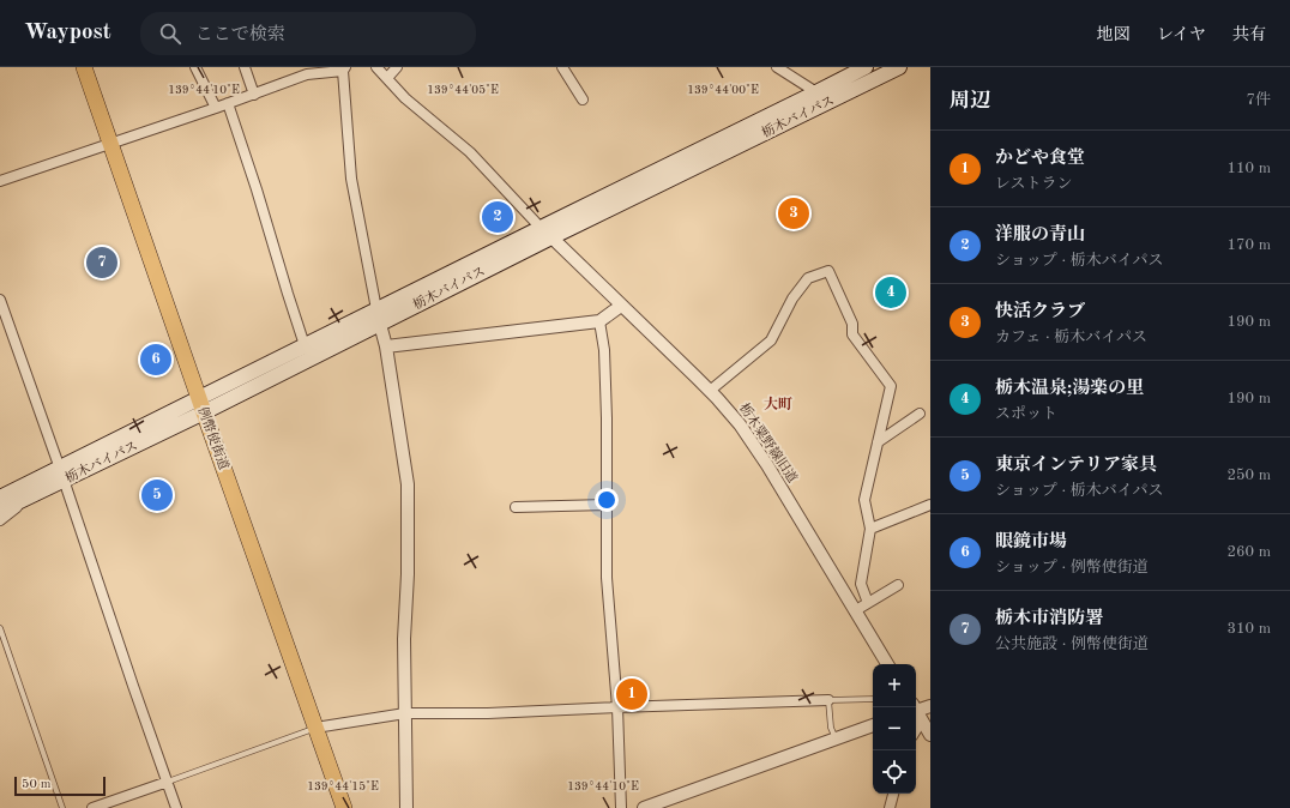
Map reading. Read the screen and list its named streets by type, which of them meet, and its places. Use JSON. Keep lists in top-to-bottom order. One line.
{"streets":{"main road":["栃木バイパス","例幣使街道"],"street":["栃木粟野線旧道"]},"crossings":[["栃木バイパス","例幣使街道"],["栃木バイパス","栃木粟野線旧道"]],"districts":["大町"],"scale_bar":"50 m","page":{"header":"Waypost","search":"ここで検索","nav":["地図","レイヤ","共有"],"heading":["周辺","7件"],"list":[{"mark":"1","name":"かどや食堂","note":"レストラン","value":"110 m"},{"mark":"2","name":"洋服の青山","note":"ショップ · 栃木バイパス","value":"170 m"},{"mark":"3","name":"快活クラブ","note":"カフェ · 栃木バイパス","value":"190 m"},{"mark":"4","name":"栃木温泉;湯楽の里","note":"スポット","value":"190 m"},{"mark":"5","name":"東京インテリア家具","note":"ショップ · 栃木バイパス","value":"250 m"},{"mark":"6","name":"眼鏡市場","note":"ショップ · 例幣使街道","value":"260 m"},{"mark":"7","name":"栃木市消防署","note":"公共施設 · 例幣使街道","value":"310 m"}],"pins":["3","2","7","4","6","5","1"],"map_buttons":["+","−"],"scale":"50 m"},"coordinates":["139°44'10\"E","139°44'05\"E","139°44'00\"E","139°44'15\"E"]}
